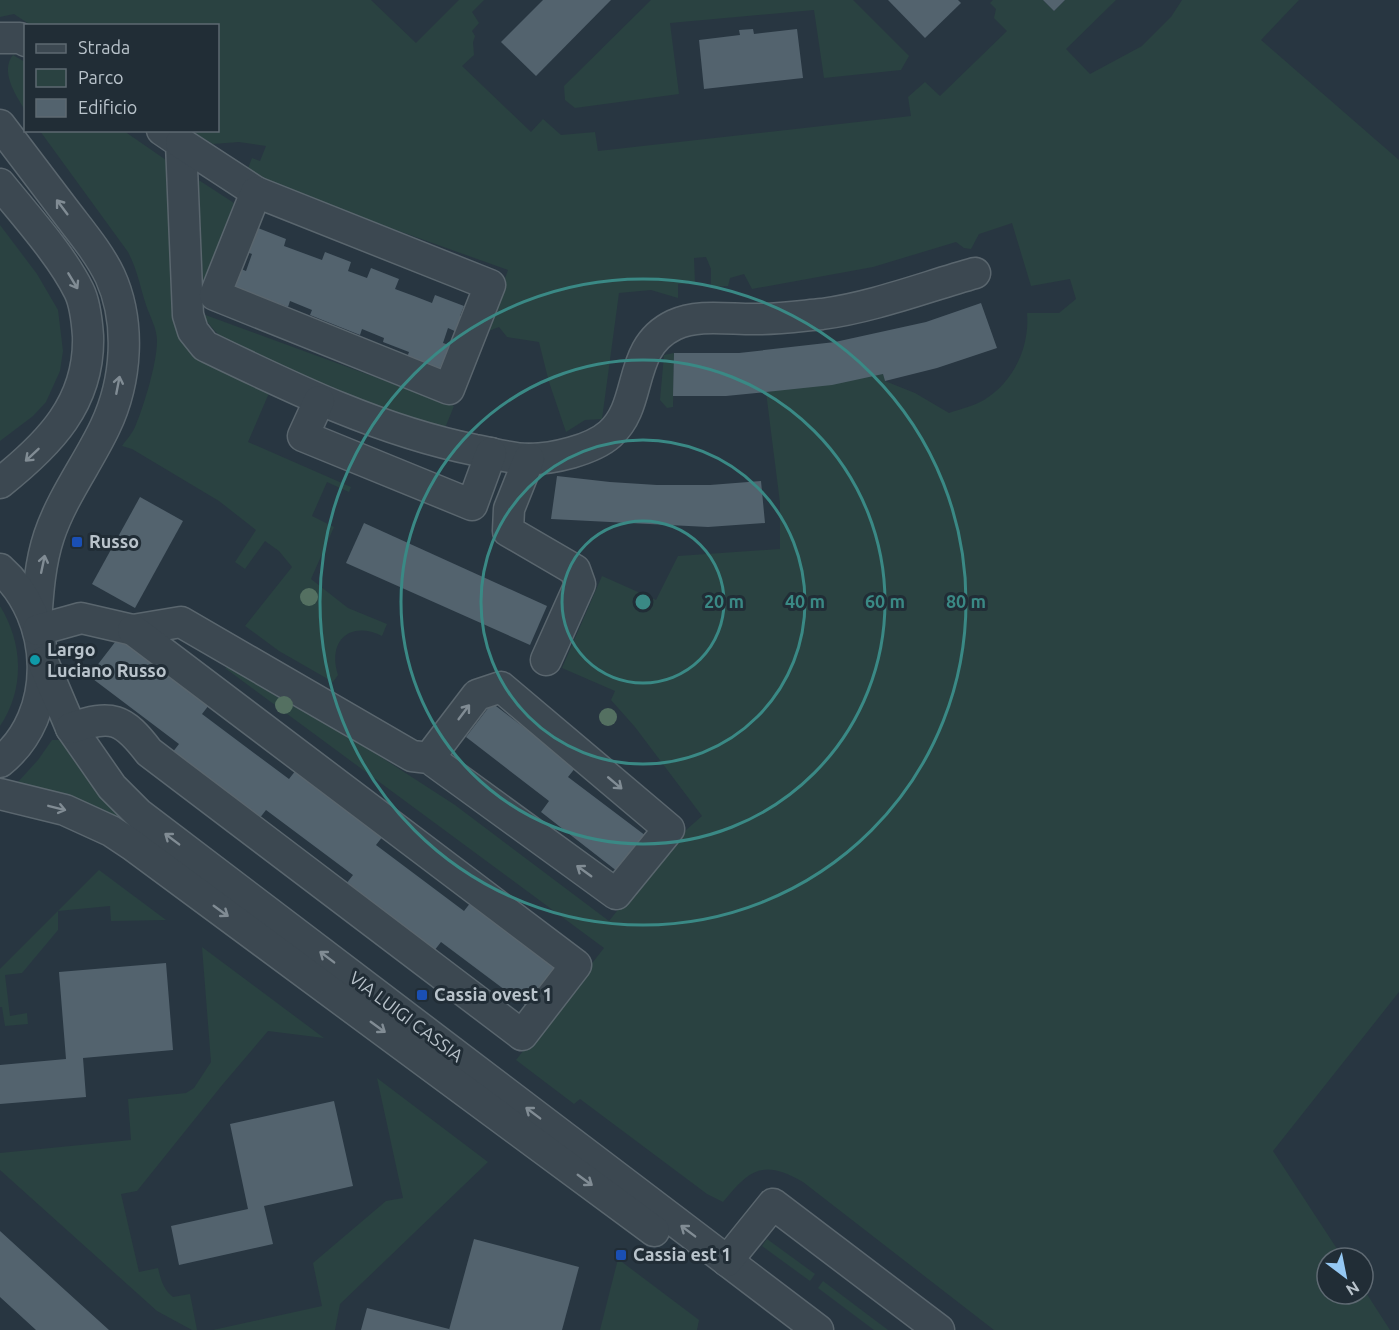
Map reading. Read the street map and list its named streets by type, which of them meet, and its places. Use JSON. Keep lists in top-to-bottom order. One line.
{"streets":{"street":["VIA LUIGI CASSIA"]},"places":{"transit":["Russo","Cassia ovest 1","Cassia est 1"],"other":["Largo Luciano Russo"]},"legend":["Strada","Parco","Edificio"],"north":"bottom right","rings":["20 m","40 m","60 m","80 m"]}
